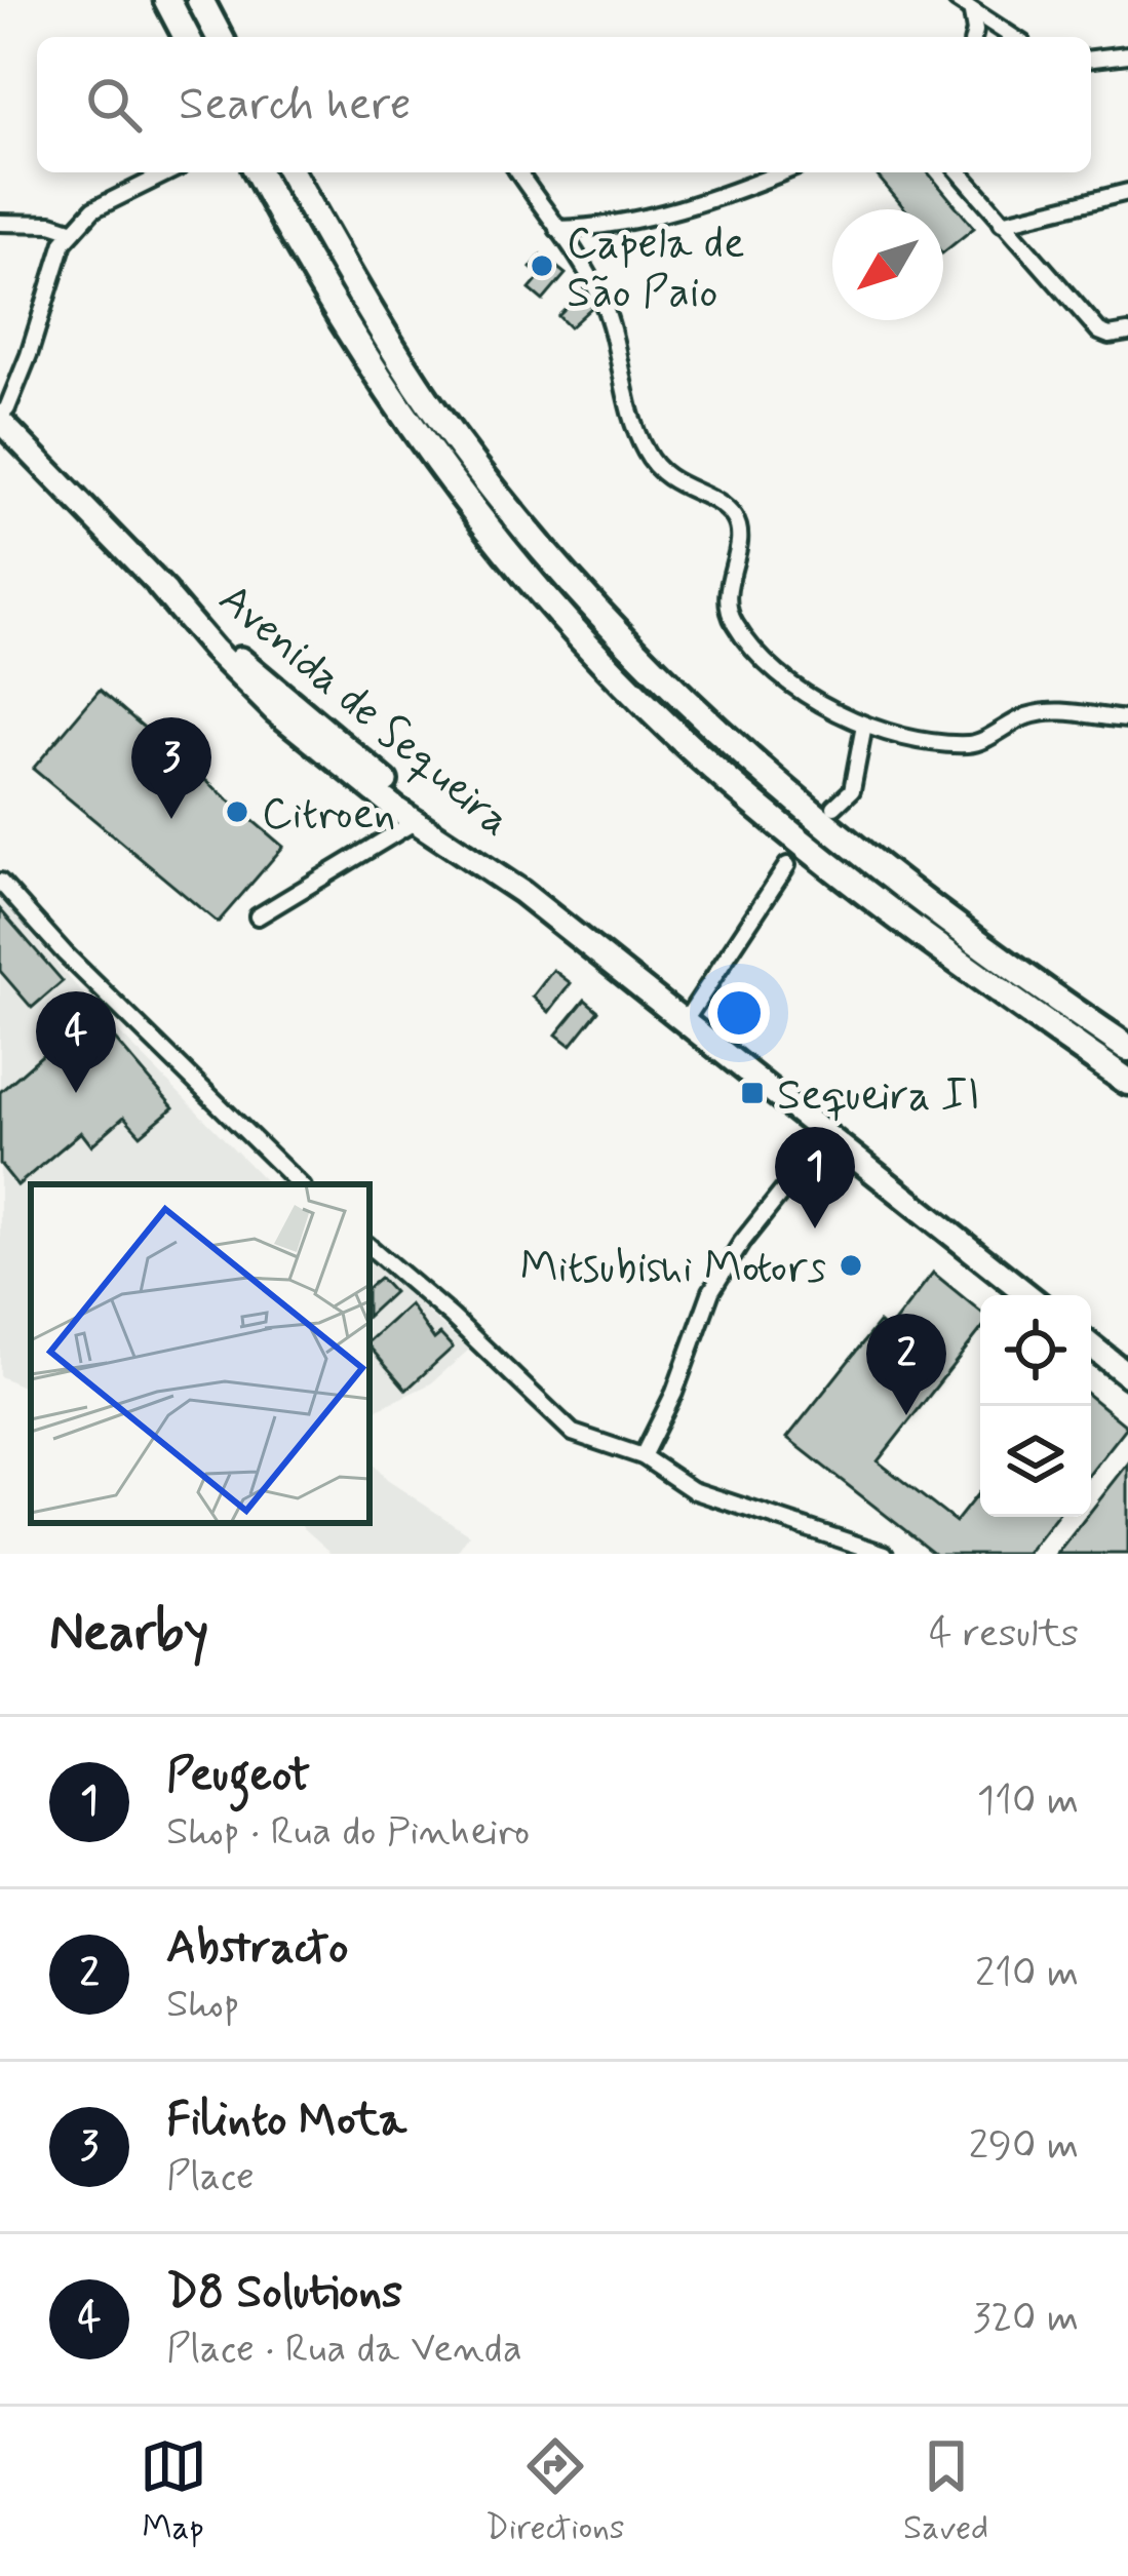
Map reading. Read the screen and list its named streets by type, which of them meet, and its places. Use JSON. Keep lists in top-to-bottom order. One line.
{"streets":{"main road":["Avenida de Sequeira"]},"places":{"other":["Capela de São Paio","Citroen","Mitsubishi Motors"],"transit":["Sequeira II"]},"north":"bottom left","page":{"search":"Search here","pins":["3","4","1","2"],"heading":["Nearby","4 results"],"list":[{"mark":"1","name":"Peugeot","note":"Shop · Rua do Pinheiro","value":"110 m"},{"mark":"2","name":"Abstracto","note":"Shop","value":"210 m"},{"mark":"3","name":"Filinto Mota","note":"Place","value":"290 m"},{"mark":"4","name":"D8 Solutions","note":"Place · Rua da Venda","value":"320 m"}],"nav":["Map","Directions","Saved"]}}
